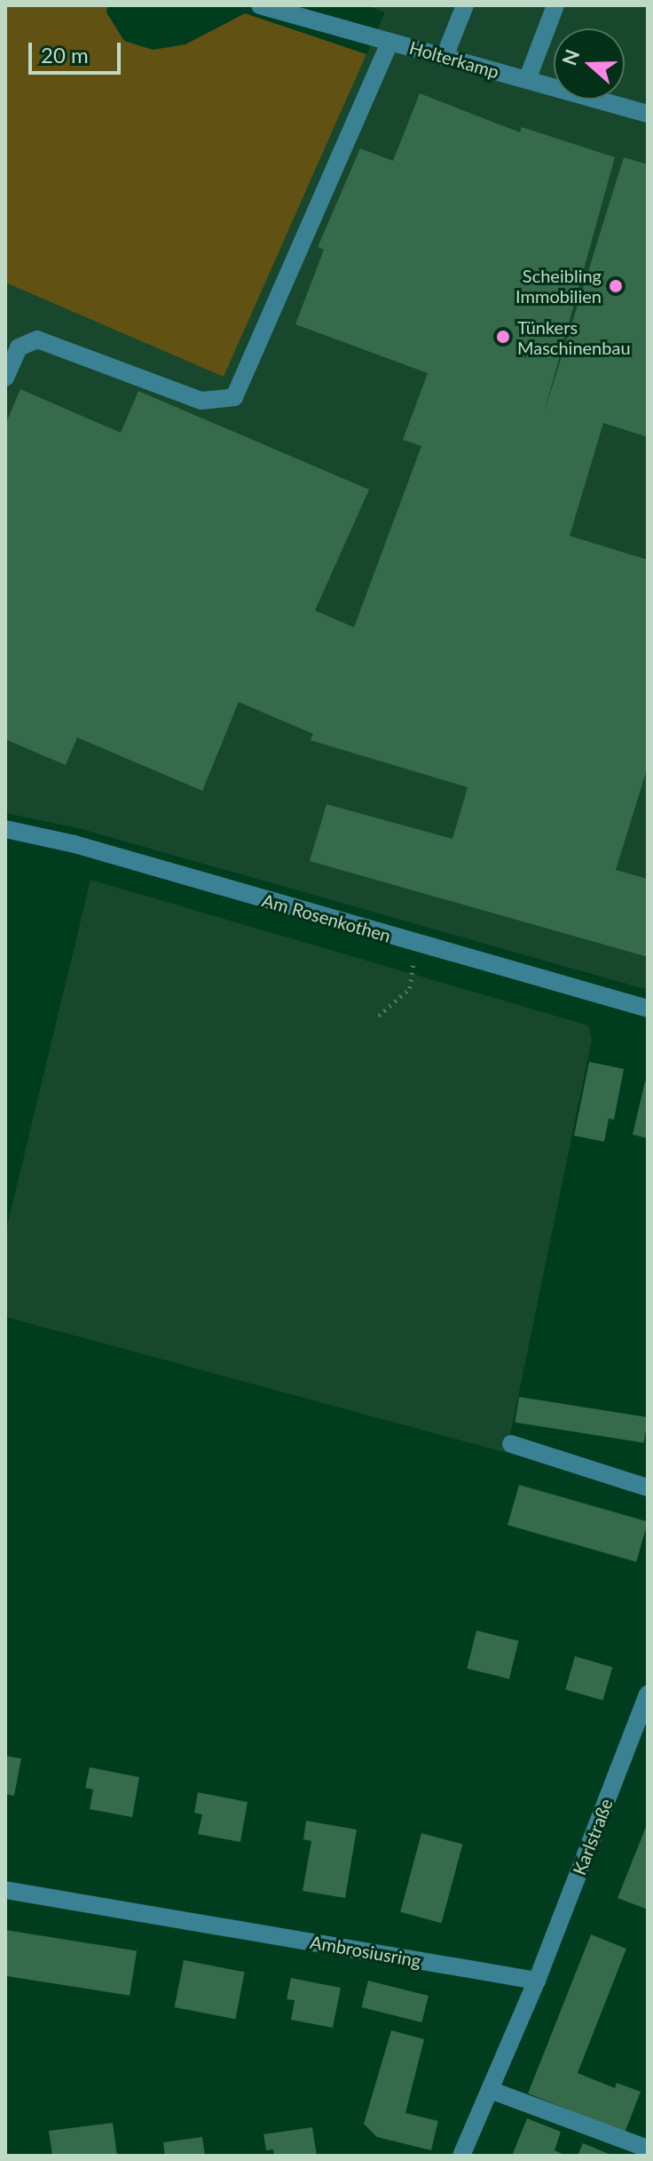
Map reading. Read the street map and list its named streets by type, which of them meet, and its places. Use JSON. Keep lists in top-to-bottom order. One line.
{"streets":{"street":["Holterkamp","Am Rosenkothen","Karlstraße","Ambrosiusring"]},"crossings":[["Karlstraße","Ambrosiusring"]],"places":["Scheibling Immobilien","Tünkers Maschinenbau"],"scale_bar":"20 m","north":"left"}
